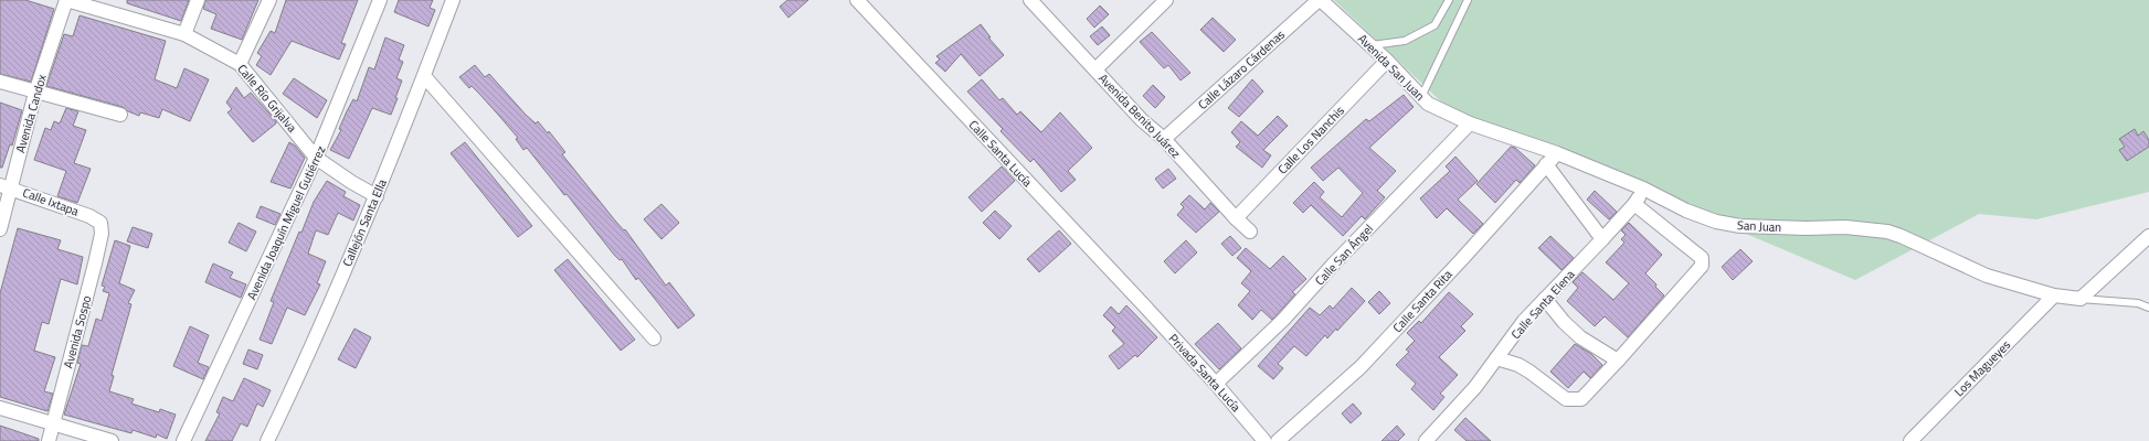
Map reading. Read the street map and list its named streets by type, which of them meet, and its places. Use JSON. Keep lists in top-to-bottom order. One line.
{"streets":{"street":["Avenida San Juan","Calle Lázaro Cárdenas","Calle Río Grijalva","Avenida Candox","Avenida Benito Juárez","Calle Los Nanchis","Calle Santa Lucía","Calle Ixtapa","Avenida Joaquín Miguel Gutiérrez","Callejón Santa Ella","San Juan","Calle San Ángel","Calle Santa Rita","Calle Santa Elena","Avenida Sospo","Los Magueyes","Privada Santa Lucía"]},"crossings":[["Avenida San Juan","Calle Lázaro Cárdenas"],["Avenida San Juan","Calle Los Nanchis"],["Avenida San Juan","San Juan"],["Avenida San Juan","Calle San Ángel"],["Calle Lázaro Cárdenas","Avenida Benito Juárez"],["Calle Río Grijalva","Avenida Candox"],["Calle Río Grijalva","Avenida Joaquín Miguel Gutiérrez"],["Calle Río Grijalva","Callejón Santa Ella"],["Avenida Candox","Calle Ixtapa"],["Avenida Benito Juárez","Calle Los Nanchis"],["Calle Santa Lucía","Privada Santa Lucía"],["Calle Ixtapa","Avenida Sospo"],["San Juan","Calle San Ángel"],["San Juan","Calle Santa Rita"],["San Juan","Calle Santa Elena"],["San Juan","Los Magueyes"],["Calle San Ángel","Privada Santa Lucía"]]}
